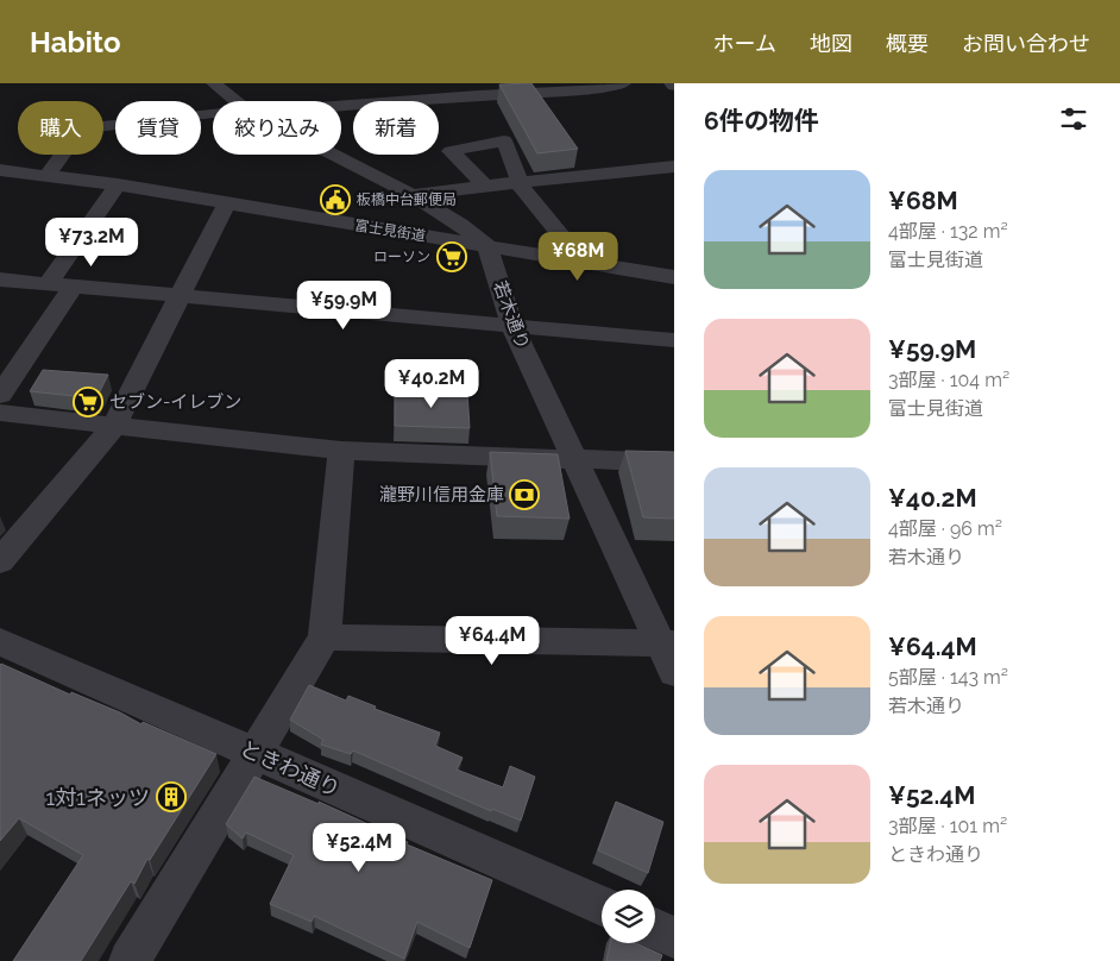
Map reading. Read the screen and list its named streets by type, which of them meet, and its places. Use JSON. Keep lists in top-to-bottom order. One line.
{"streets":{"street":["富士見街道","若木通り","ときわ通り"]},"crossings":[["富士見街道","若木通り"]],"places":{"public building":["板橋中台郵便局"],"supermarket":["ローソン","セブン-イレブン"],"bank":["瀧野川信用金庫"],"building":["1対1ネッツ"]},"page":{"header":"Habito","nav":["ホーム","地図","概要","お問い合わせ"],"heading":"6件の物件","chip":["購入","賃貸","絞り込み","新着"],"list":[{"name":"¥68M","note":"4部屋 · 132 m² · 富士見街道"},{"name":"¥59.9M","note":"3部屋 · 104 m² · 富士見街道"},{"name":"¥40.2M","note":"4部屋 · 96 m² · 若木通り"},{"name":"¥64.4M","note":"5部屋 · 143 m² · 若木通り"},{"name":"¥52.4M","note":"3部屋 · 101 m² · ときわ通り"}],"price":["¥73.2M","¥68M","¥59.9M","¥40.2M","¥64.4M","¥52.4M"]}}
